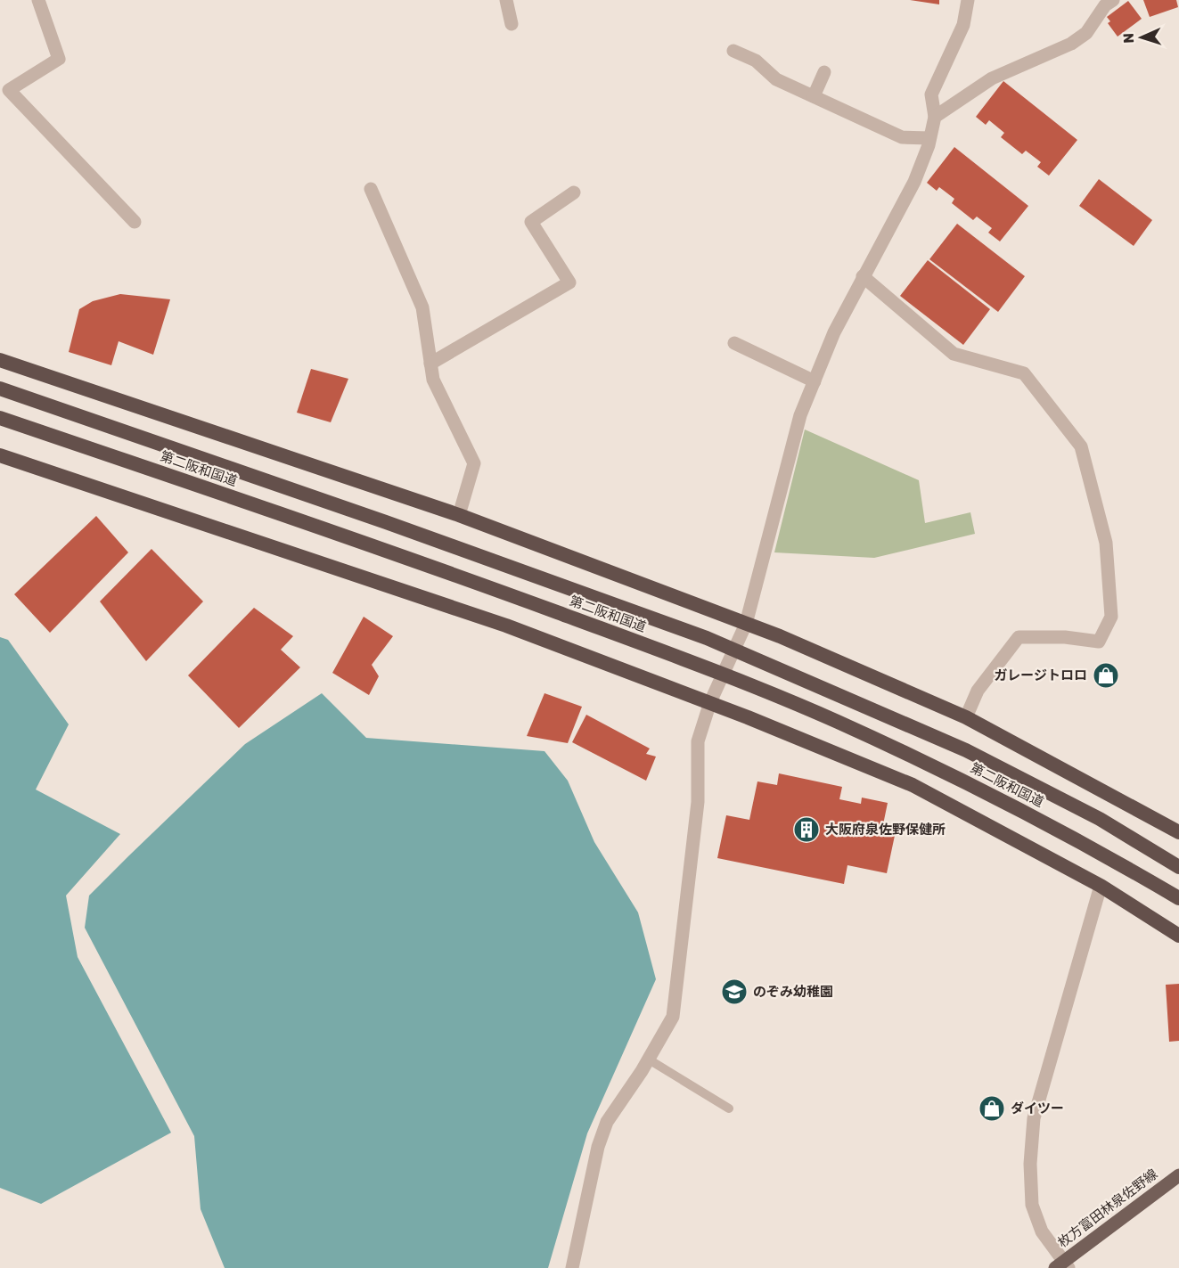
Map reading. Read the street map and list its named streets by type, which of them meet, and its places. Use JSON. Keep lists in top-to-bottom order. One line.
{"streets":{"highway":["第二阪和国道"],"main road":["枚方富田林泉佐野線"]},"places":{"shop":["ガレージトロロ","ダイツー"],"building":["大阪府泉佐野保健所"],"school or university":["のぞみ幼稚園"]},"north":"left"}
